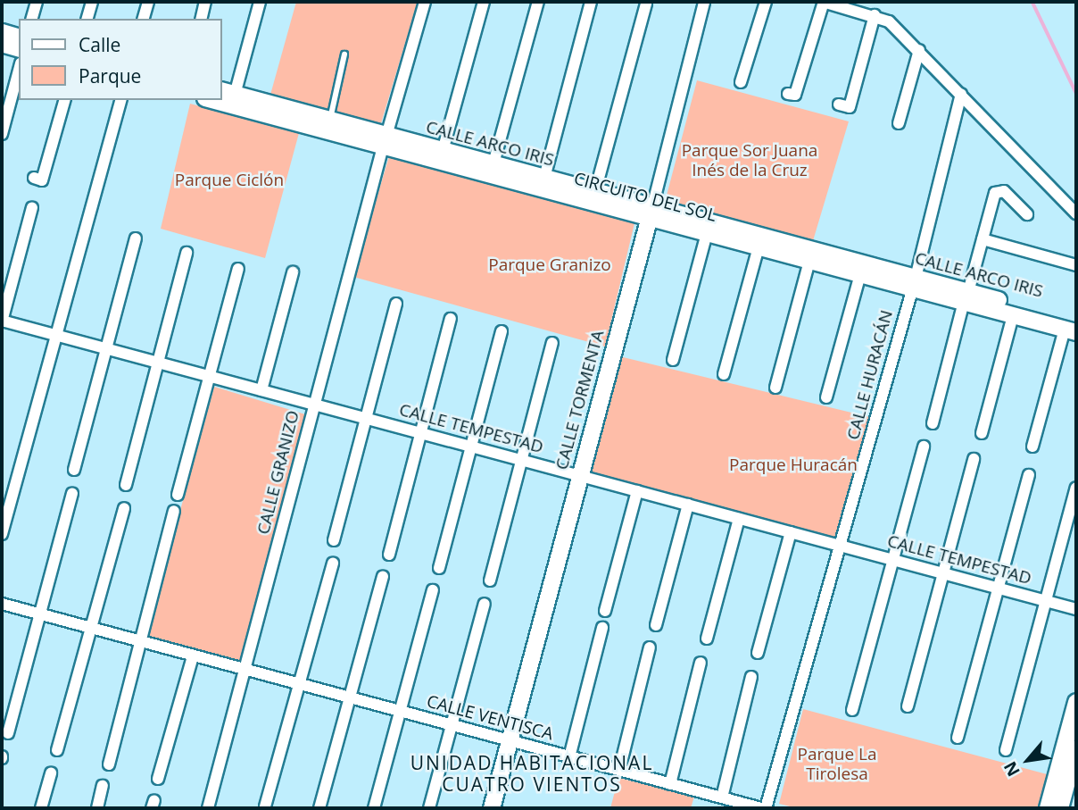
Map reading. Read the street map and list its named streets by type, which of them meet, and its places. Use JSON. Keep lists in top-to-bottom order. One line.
{"streets":{"street":["CALLE ARCO IRIS","CIRCUITO DEL SOL","CALLE HURACÁN","CALLE TORMENTA","CALLE TEMPESTAD","CALLE GRANIZO","CALLE VENTISCA"]},"crossings":[["CALLE ARCO IRIS","CIRCUITO DEL SOL"],["CALLE ARCO IRIS","CALLE HURACÁN"],["CALLE ARCO IRIS","CALLE TORMENTA"],["CALLE ARCO IRIS","CALLE GRANIZO"],["CIRCUITO DEL SOL","CALLE HURACÁN"],["CIRCUITO DEL SOL","CALLE TORMENTA"],["CIRCUITO DEL SOL","CALLE GRANIZO"],["CALLE HURACÁN","CALLE TEMPESTAD"],["CALLE HURACÁN","CALLE VENTISCA"],["CALLE TORMENTA","CALLE TEMPESTAD"],["CALLE TORMENTA","CALLE VENTISCA"],["CALLE TEMPESTAD","CALLE GRANIZO"],["CALLE GRANIZO","CALLE VENTISCA"]],"districts":["UNIDAD HABITACIONAL CUATRO VIENTOS"],"parks":["Parque Sor Juana Inés de la Cruz","Parque Ciclón","Parque Granizo","Parque Huracán","Parque La Tirolesa"],"legend":["Calle","Parque"],"north":"bottom left"}
